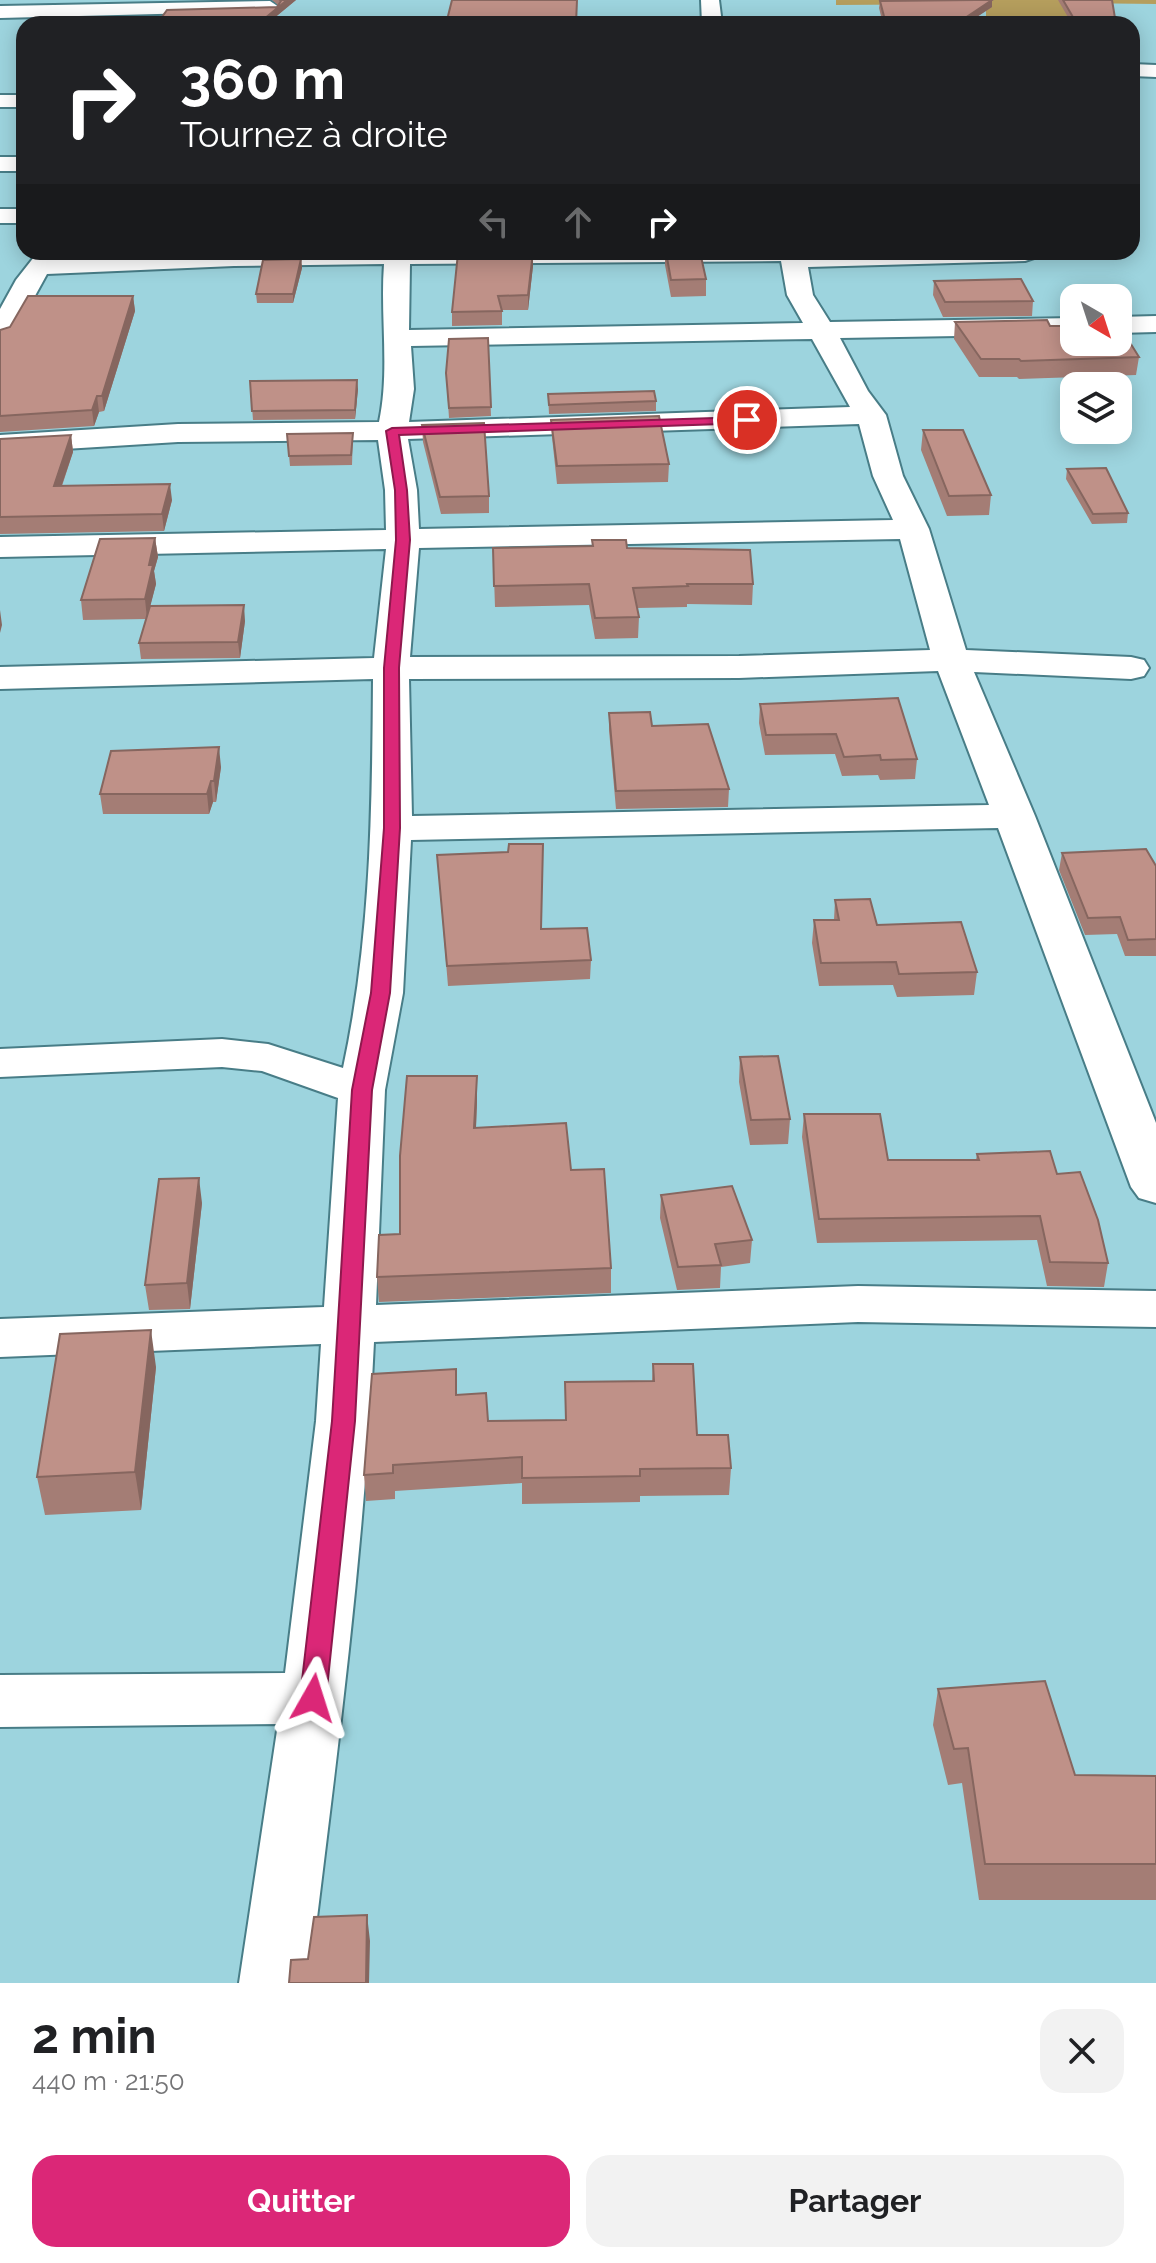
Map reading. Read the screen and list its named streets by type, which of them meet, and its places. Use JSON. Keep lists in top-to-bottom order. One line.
{"north":"bottom right","page":{"turn":["360 m","Tournez à droite"],"heading":["2 min","440 m · 21:50"],"buttons":["Quitter","Partager"]}}
